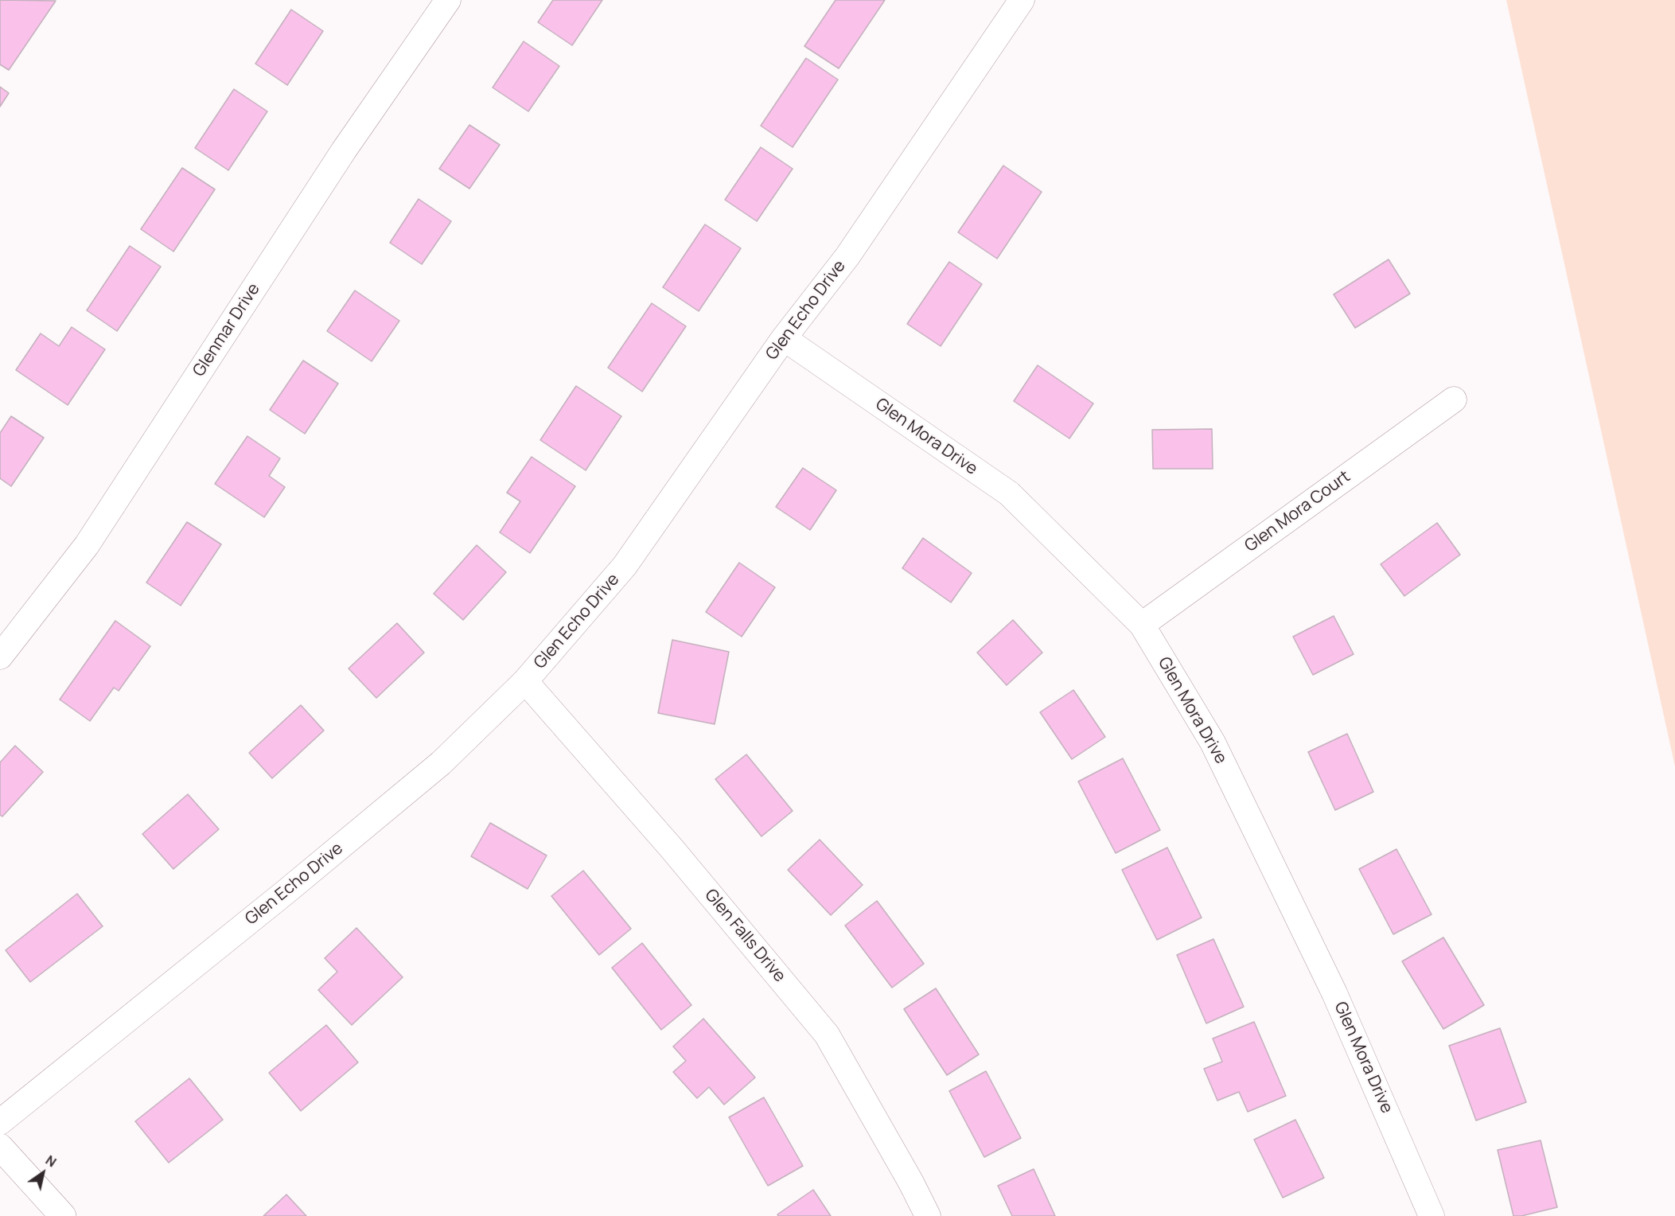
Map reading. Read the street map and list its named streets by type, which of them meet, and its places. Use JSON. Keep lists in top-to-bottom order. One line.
{"streets":{"street":["Glen Echo Drive","Glenmar Drive","Glen Mora Drive","Glen Mora Court","Glen Falls Drive"]},"crossings":[["Glen Echo Drive","Glen Mora Drive"],["Glen Echo Drive","Glen Falls Drive"],["Glen Mora Drive","Glen Mora Court"]],"north":"top right"}
